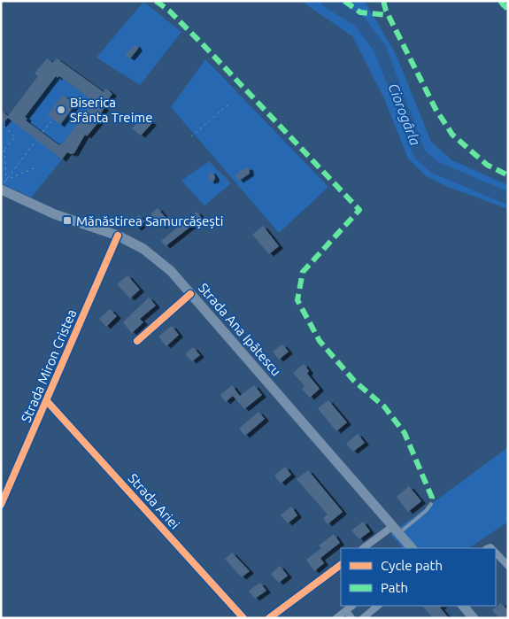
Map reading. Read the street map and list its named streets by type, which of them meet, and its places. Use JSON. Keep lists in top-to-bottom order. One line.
{"streets":{"main road":["Strada Ana Ipătescu"],"street":["Strada Miron Cristea","Strada Ariei"]},"crossings":[["Strada Ana Ipătescu","Strada Miron Cristea"],["Strada Miron Cristea","Strada Ariei"]],"water":["Ciorogârla"],"places":{"other":["Biserica Sfânta Treime"],"transit":["Mănăstirea Samurcășești"]},"legend":["Cycle path","Path"]}
